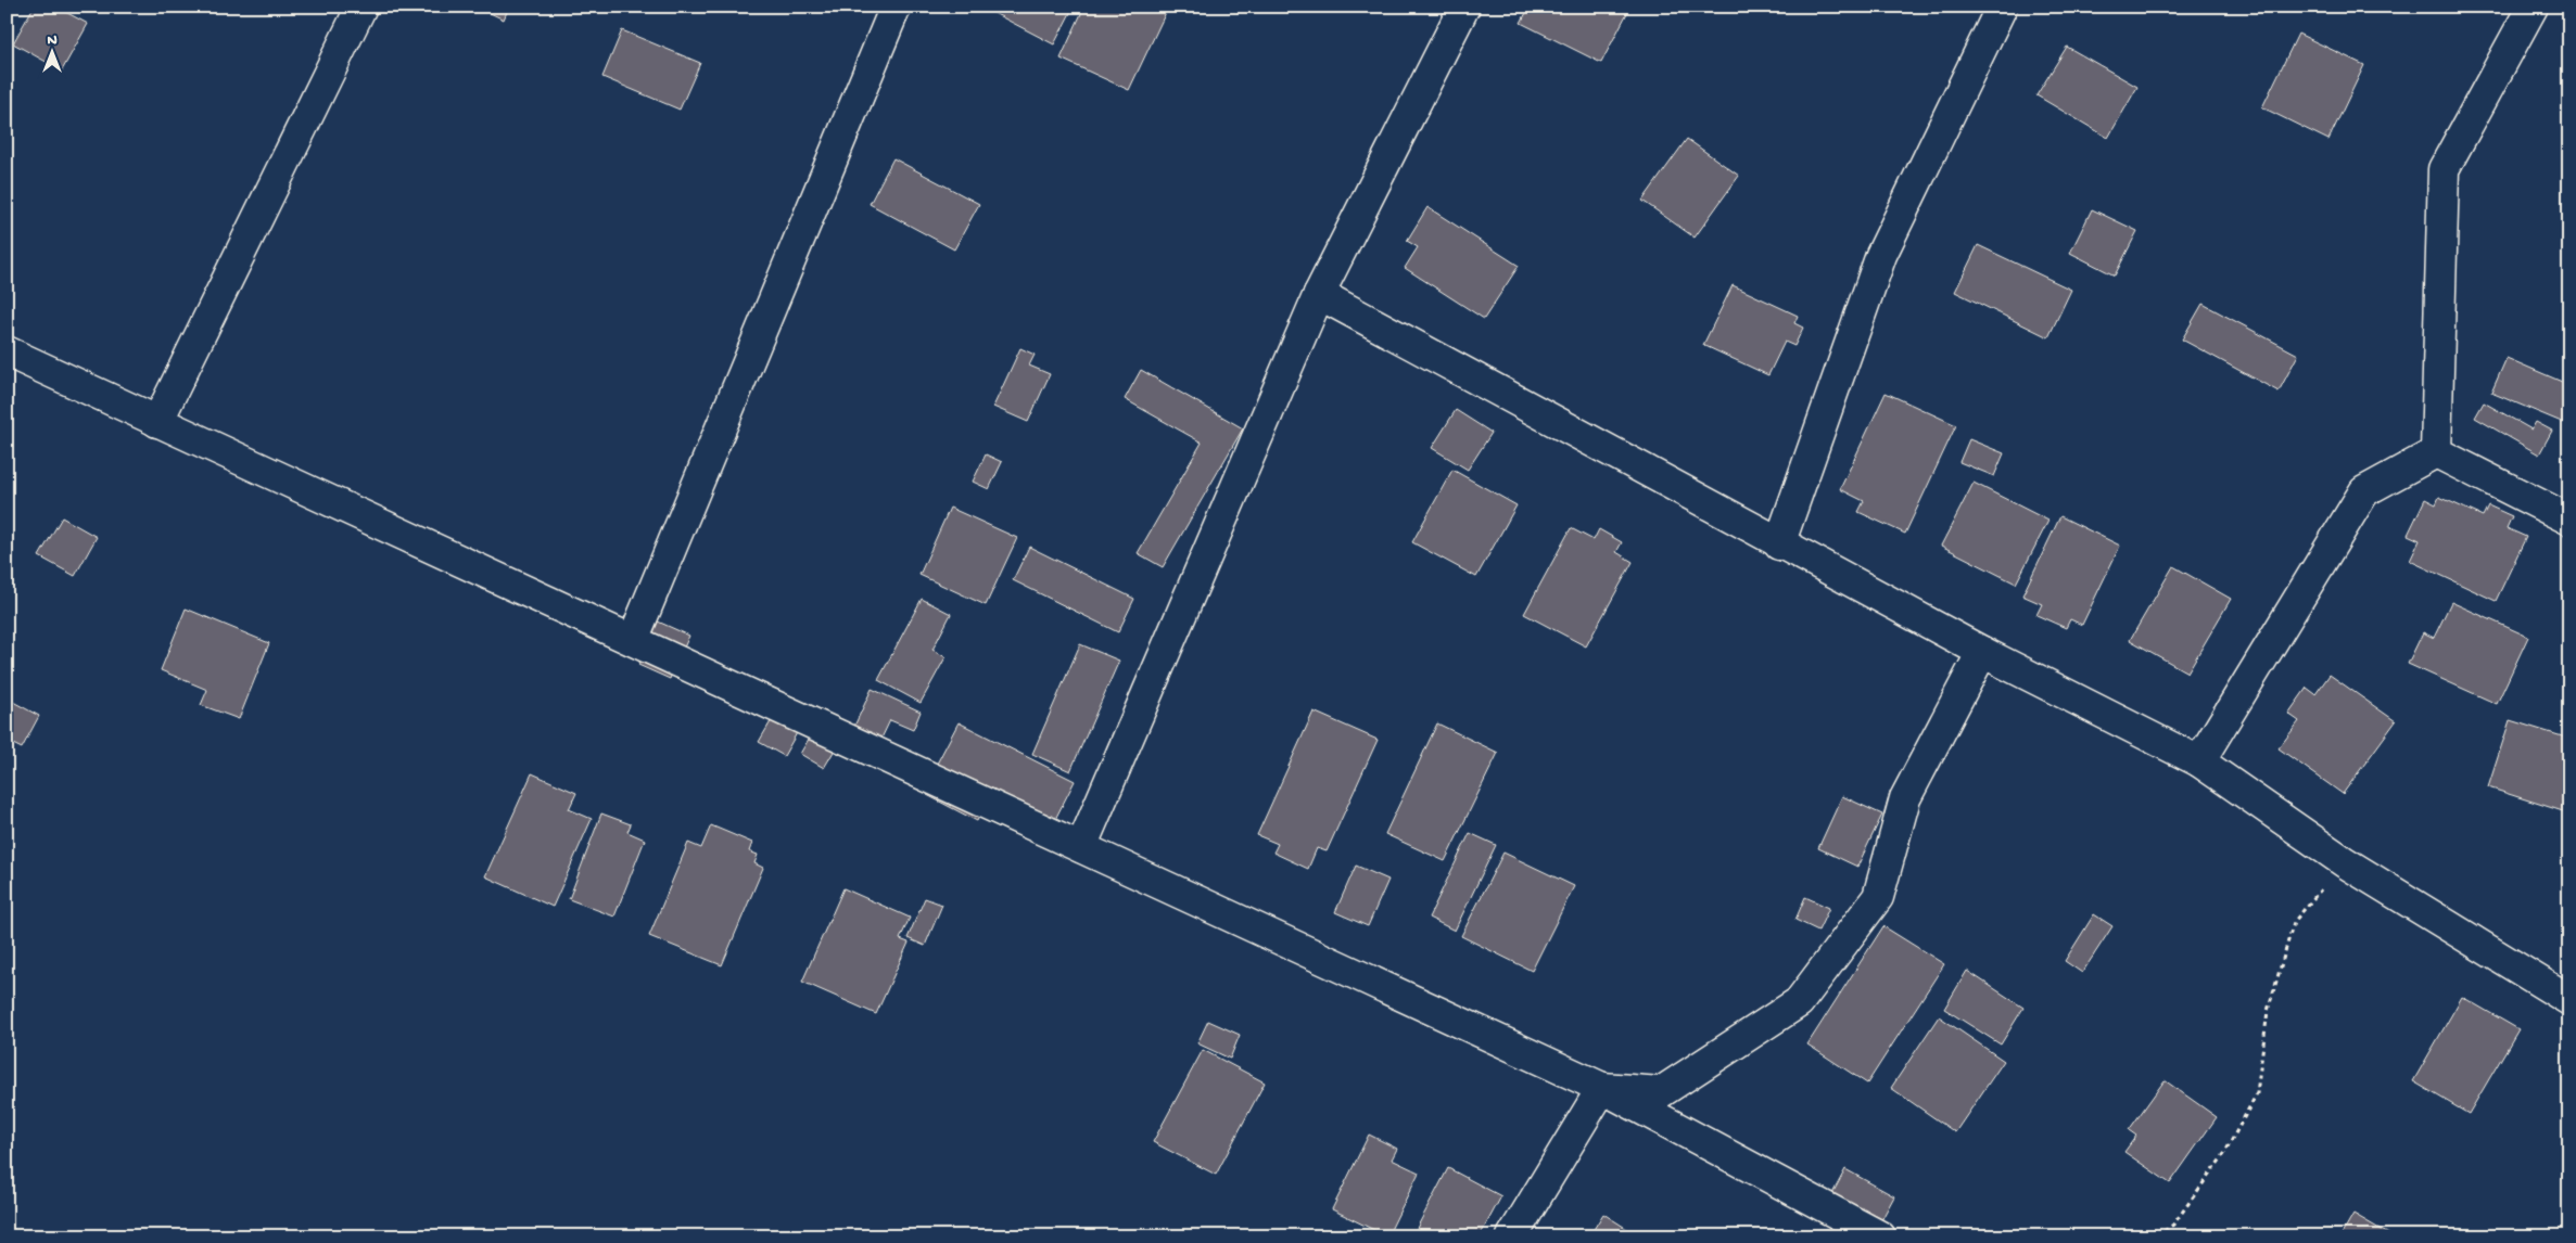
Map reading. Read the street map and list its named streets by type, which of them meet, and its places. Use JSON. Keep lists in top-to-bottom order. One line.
{"north":"top"}
